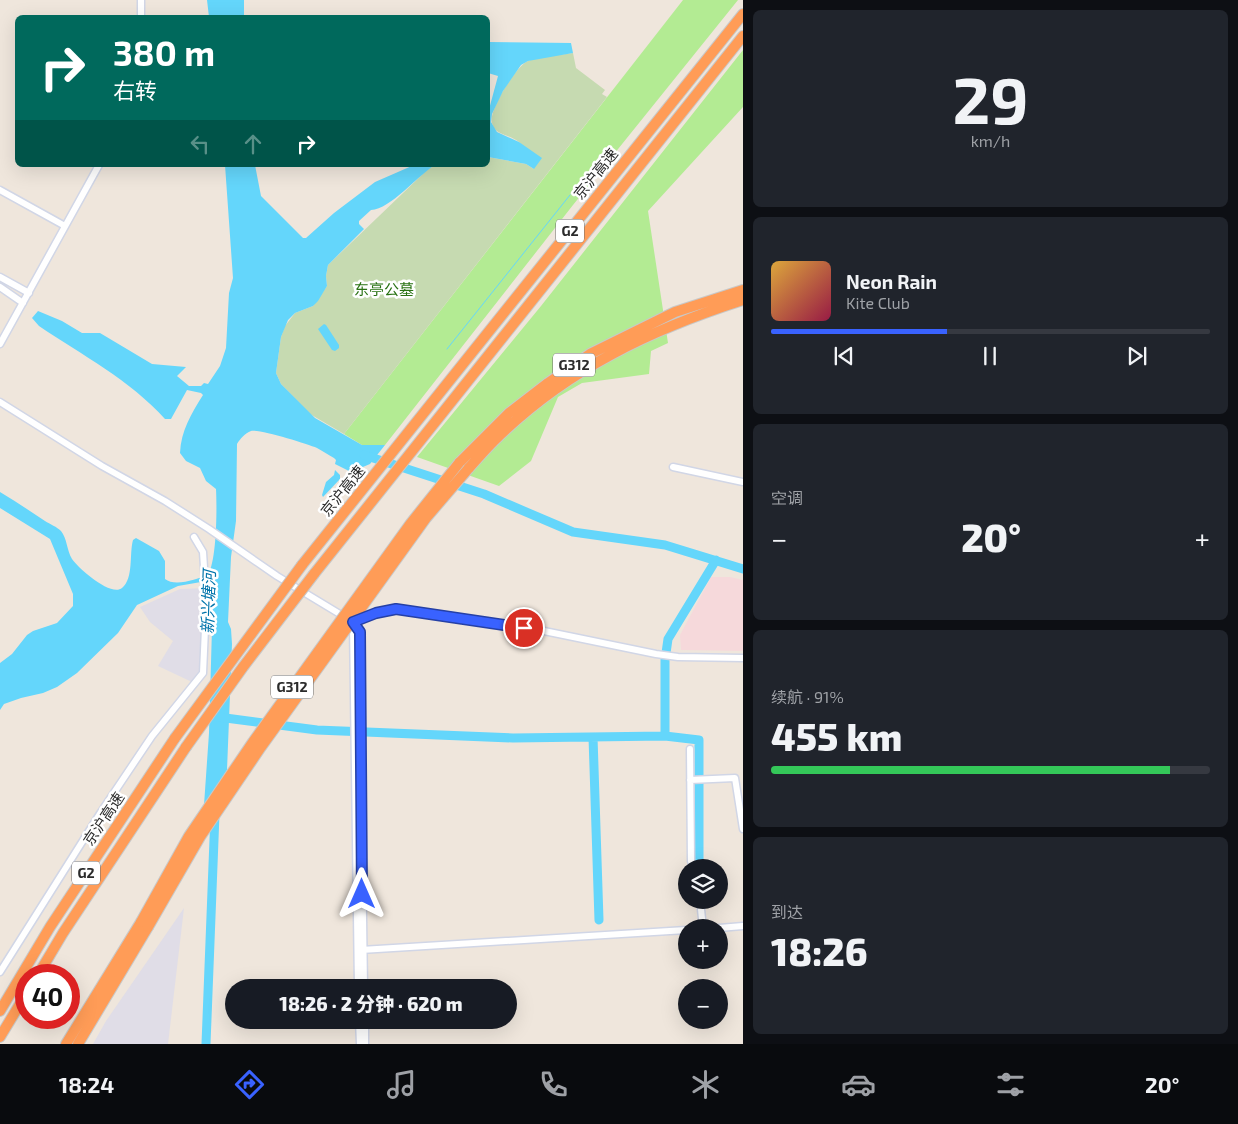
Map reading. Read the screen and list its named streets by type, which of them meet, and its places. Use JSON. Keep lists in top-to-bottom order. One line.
{"streets":{"highway":["京沪高速","G2","G312"]},"water":["新兴塘河"],"parks":["东亭公墓"],"page":{"tile":[["29","km/h"],"空调",["续航 · 91%","455 km"],["到达","18:26"]],"turn":["380 m","右转"],"song":["Neon Rain","Kite Club"],"heat":["−","20°","+"],"map_buttons":["+","−"],"limit":"40","trip":"18:26 · 2 分钟 · 620 m","tabs":["18:24","20°"]}}
